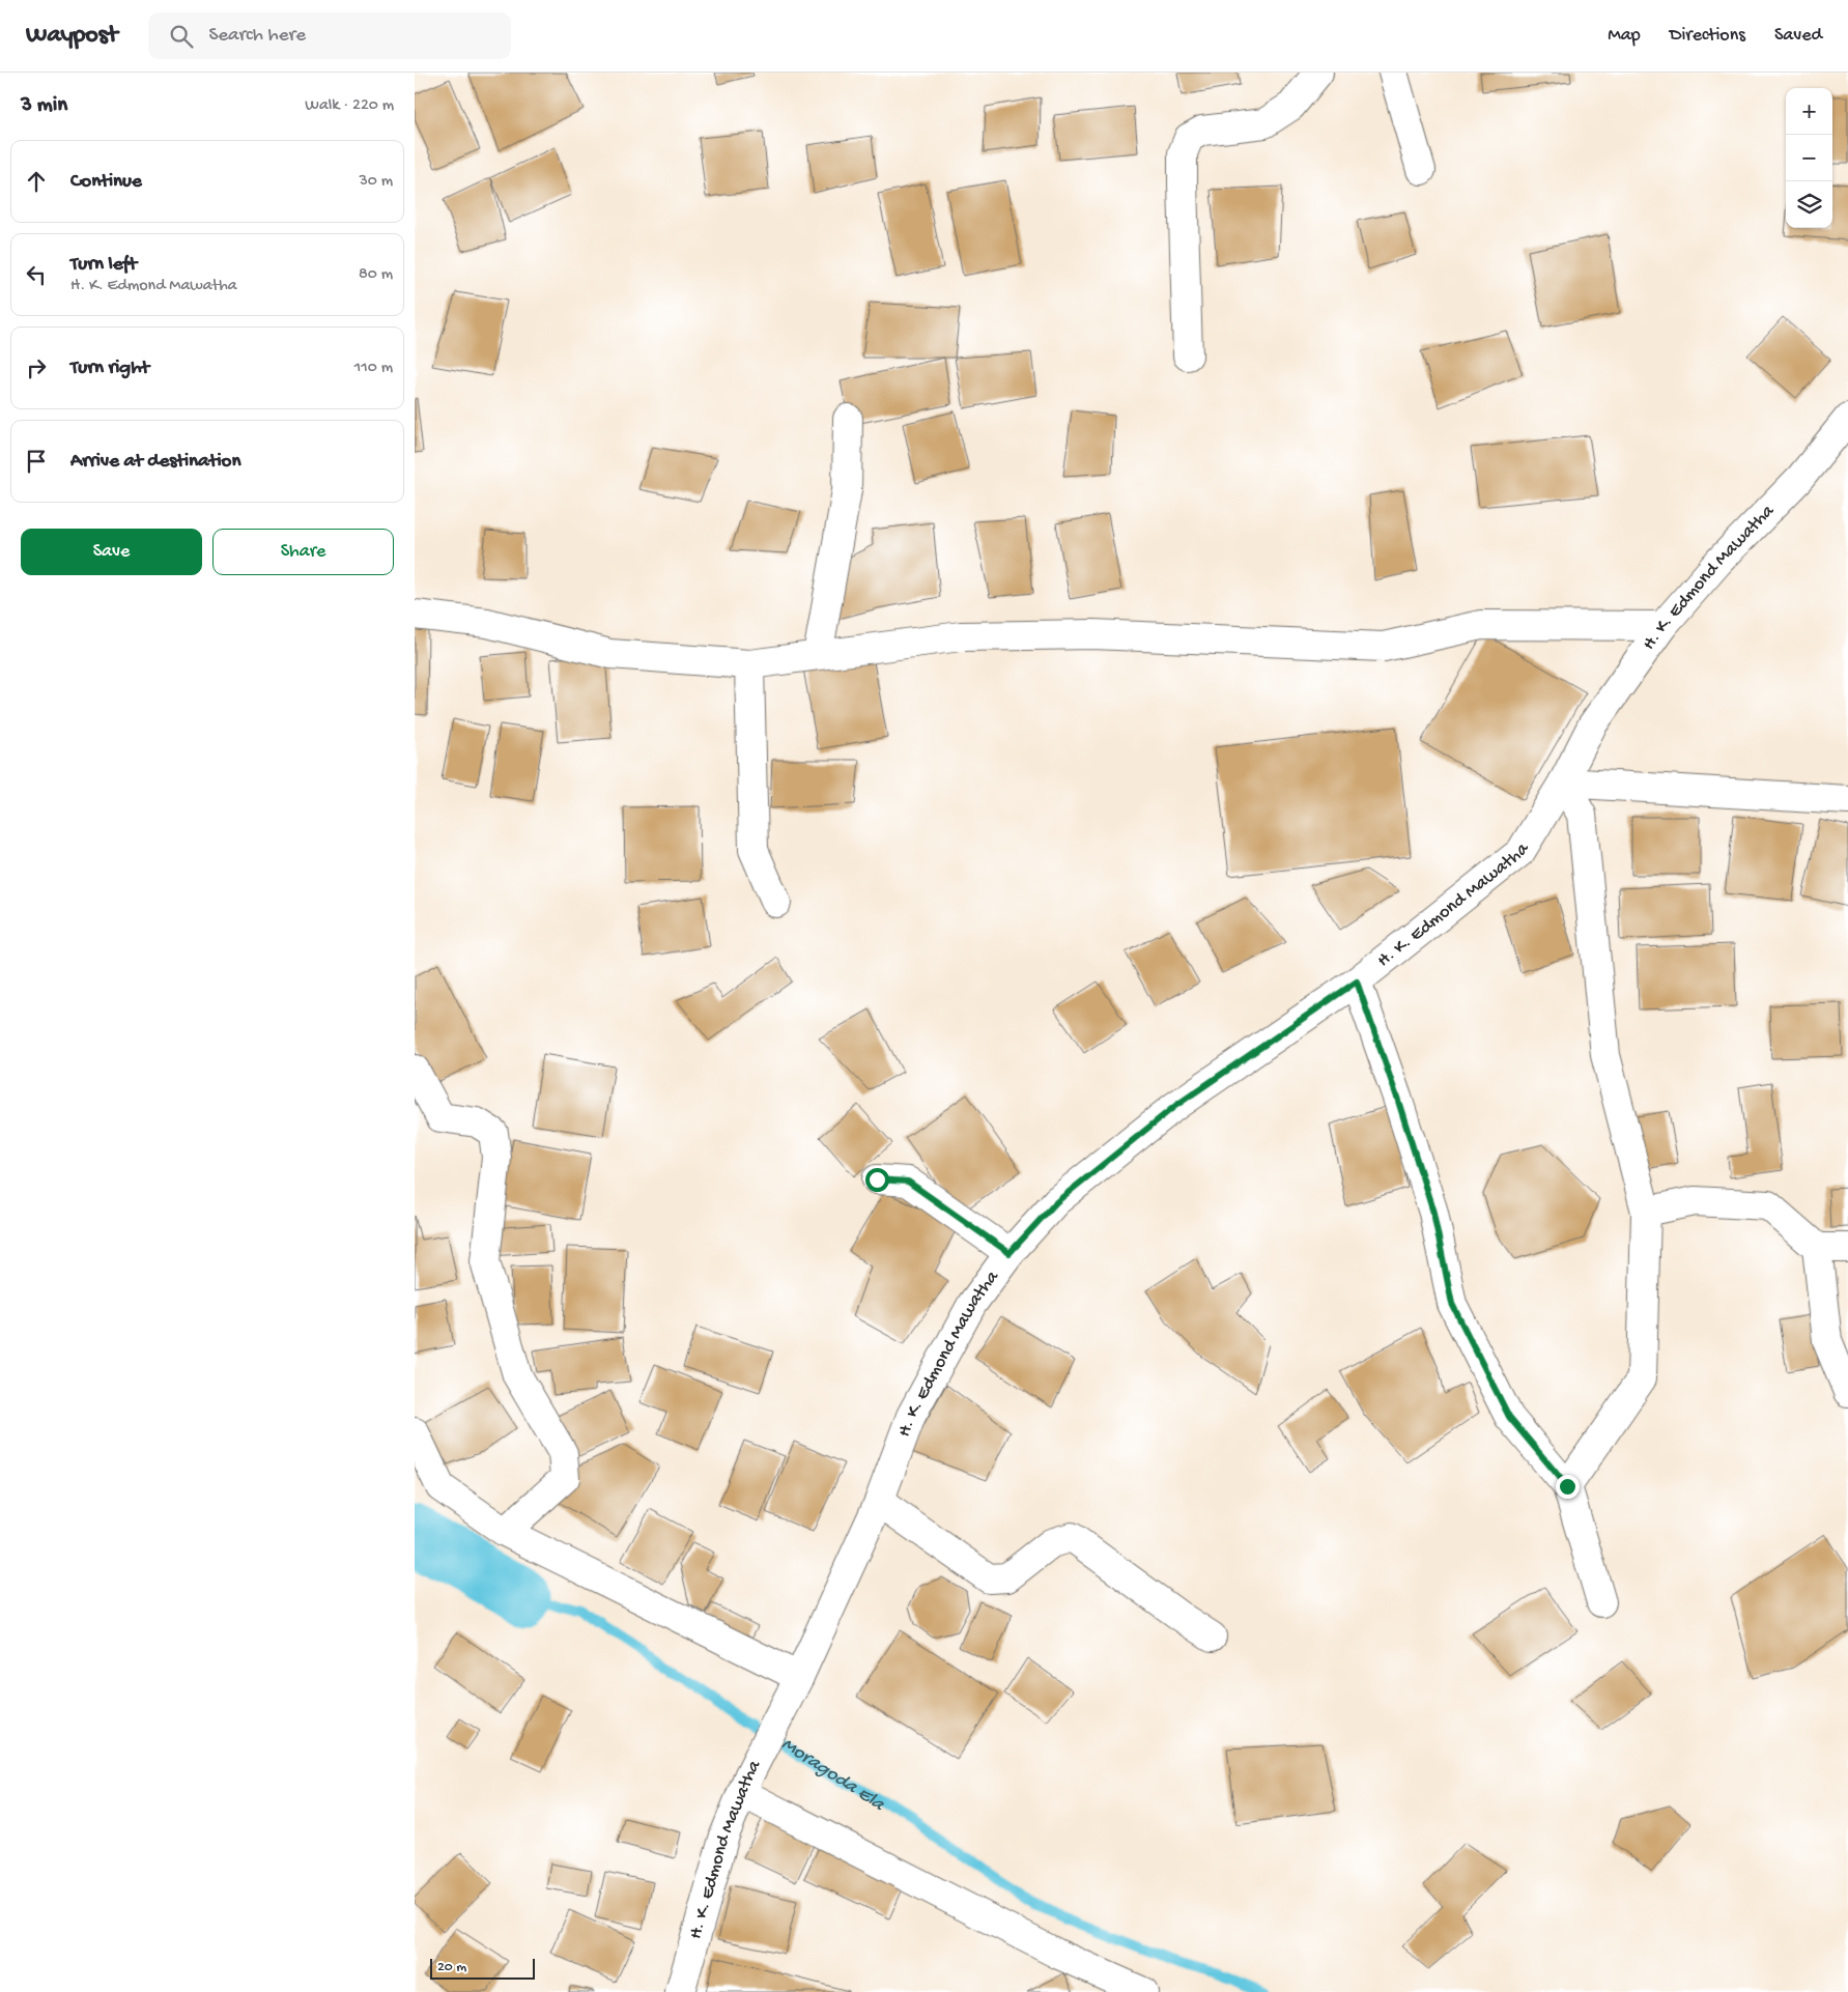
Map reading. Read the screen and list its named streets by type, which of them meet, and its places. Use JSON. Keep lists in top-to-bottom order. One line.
{"streets":{"street":["H. K. Edmond Mawatha"]},"water":["Moragoda Ela"],"scale_bar":"20 m","page":{"header":"Waypost","search":"Search here","nav":["Map","Directions","Saved"],"heading":["3 min","Walk · 220 m"],"map_buttons":["+","−"],"list":[["Continue","30 m"],["Turn left","H. K. Edmond Mawatha","80 m"],["Turn right","110 m"],"Arrive at destination"],"buttons":["Save","Share"],"scale":"20 m"}}
